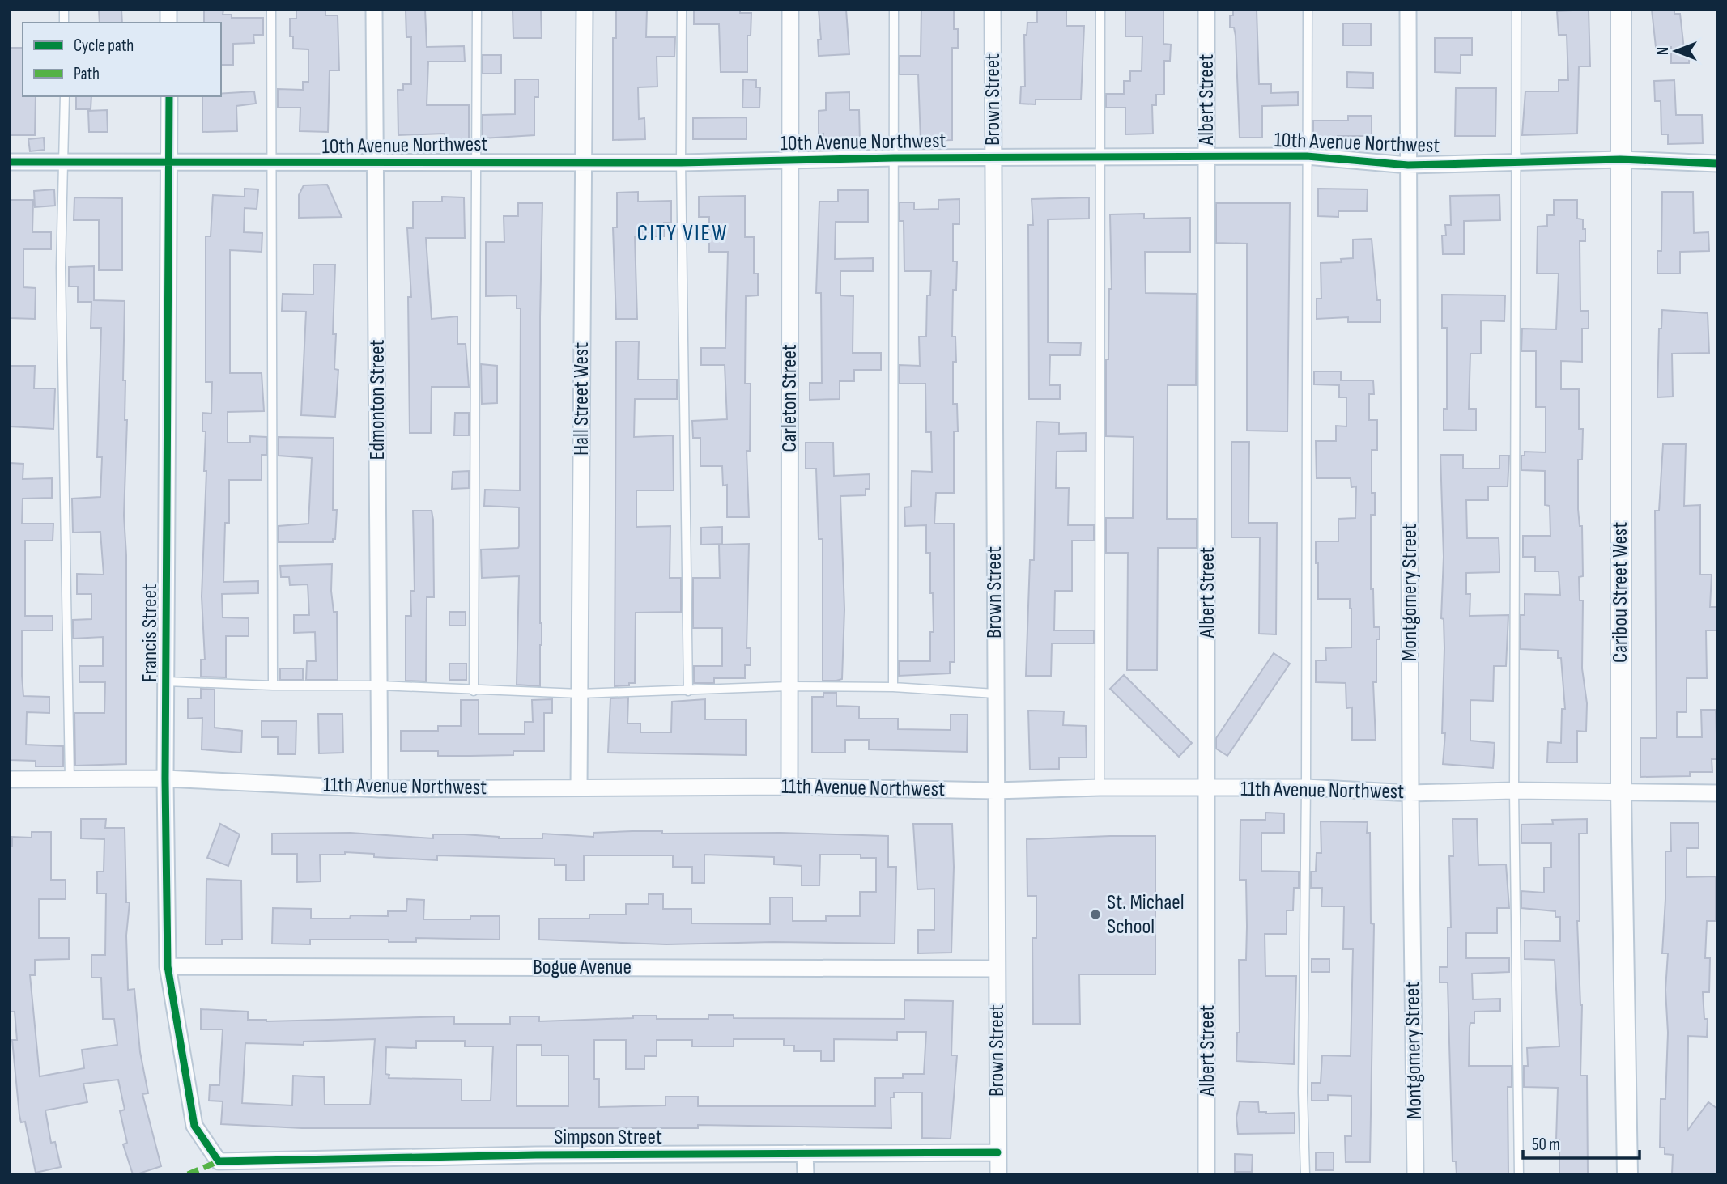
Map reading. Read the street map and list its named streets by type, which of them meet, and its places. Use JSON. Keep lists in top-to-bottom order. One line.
{"streets":{"street":["Brown Street","Albert Street","10th Avenue Northwest","Carleton Street","Hall Street West","Edmonton Street","Montgomery Street","Caribou Street West","Francis Street","11th Avenue Northwest","Bogue Avenue","Simpson Street"]},"crossings":[["Brown Street","10th Avenue Northwest"],["Brown Street","11th Avenue Northwest"],["Brown Street","Bogue Avenue"],["Brown Street","Simpson Street"],["Albert Street","10th Avenue Northwest"],["Albert Street","11th Avenue Northwest"],["10th Avenue Northwest","Carleton Street"],["10th Avenue Northwest","Hall Street West"],["10th Avenue Northwest","Edmonton Street"],["10th Avenue Northwest","Montgomery Street"],["10th Avenue Northwest","Caribou Street West"],["10th Avenue Northwest","Francis Street"],["Carleton Street","11th Avenue Northwest"],["Hall Street West","11th Avenue Northwest"],["Edmonton Street","11th Avenue Northwest"],["Montgomery Street","11th Avenue Northwest"],["Caribou Street West","11th Avenue Northwest"],["Francis Street","11th Avenue Northwest"],["Francis Street","Bogue Avenue"],["Francis Street","Simpson Street"]],"districts":["CITY VIEW"],"places":["St. Michael School"],"legend":["Cycle path","Path"],"scale_bar":"50 m","north":"left"}
